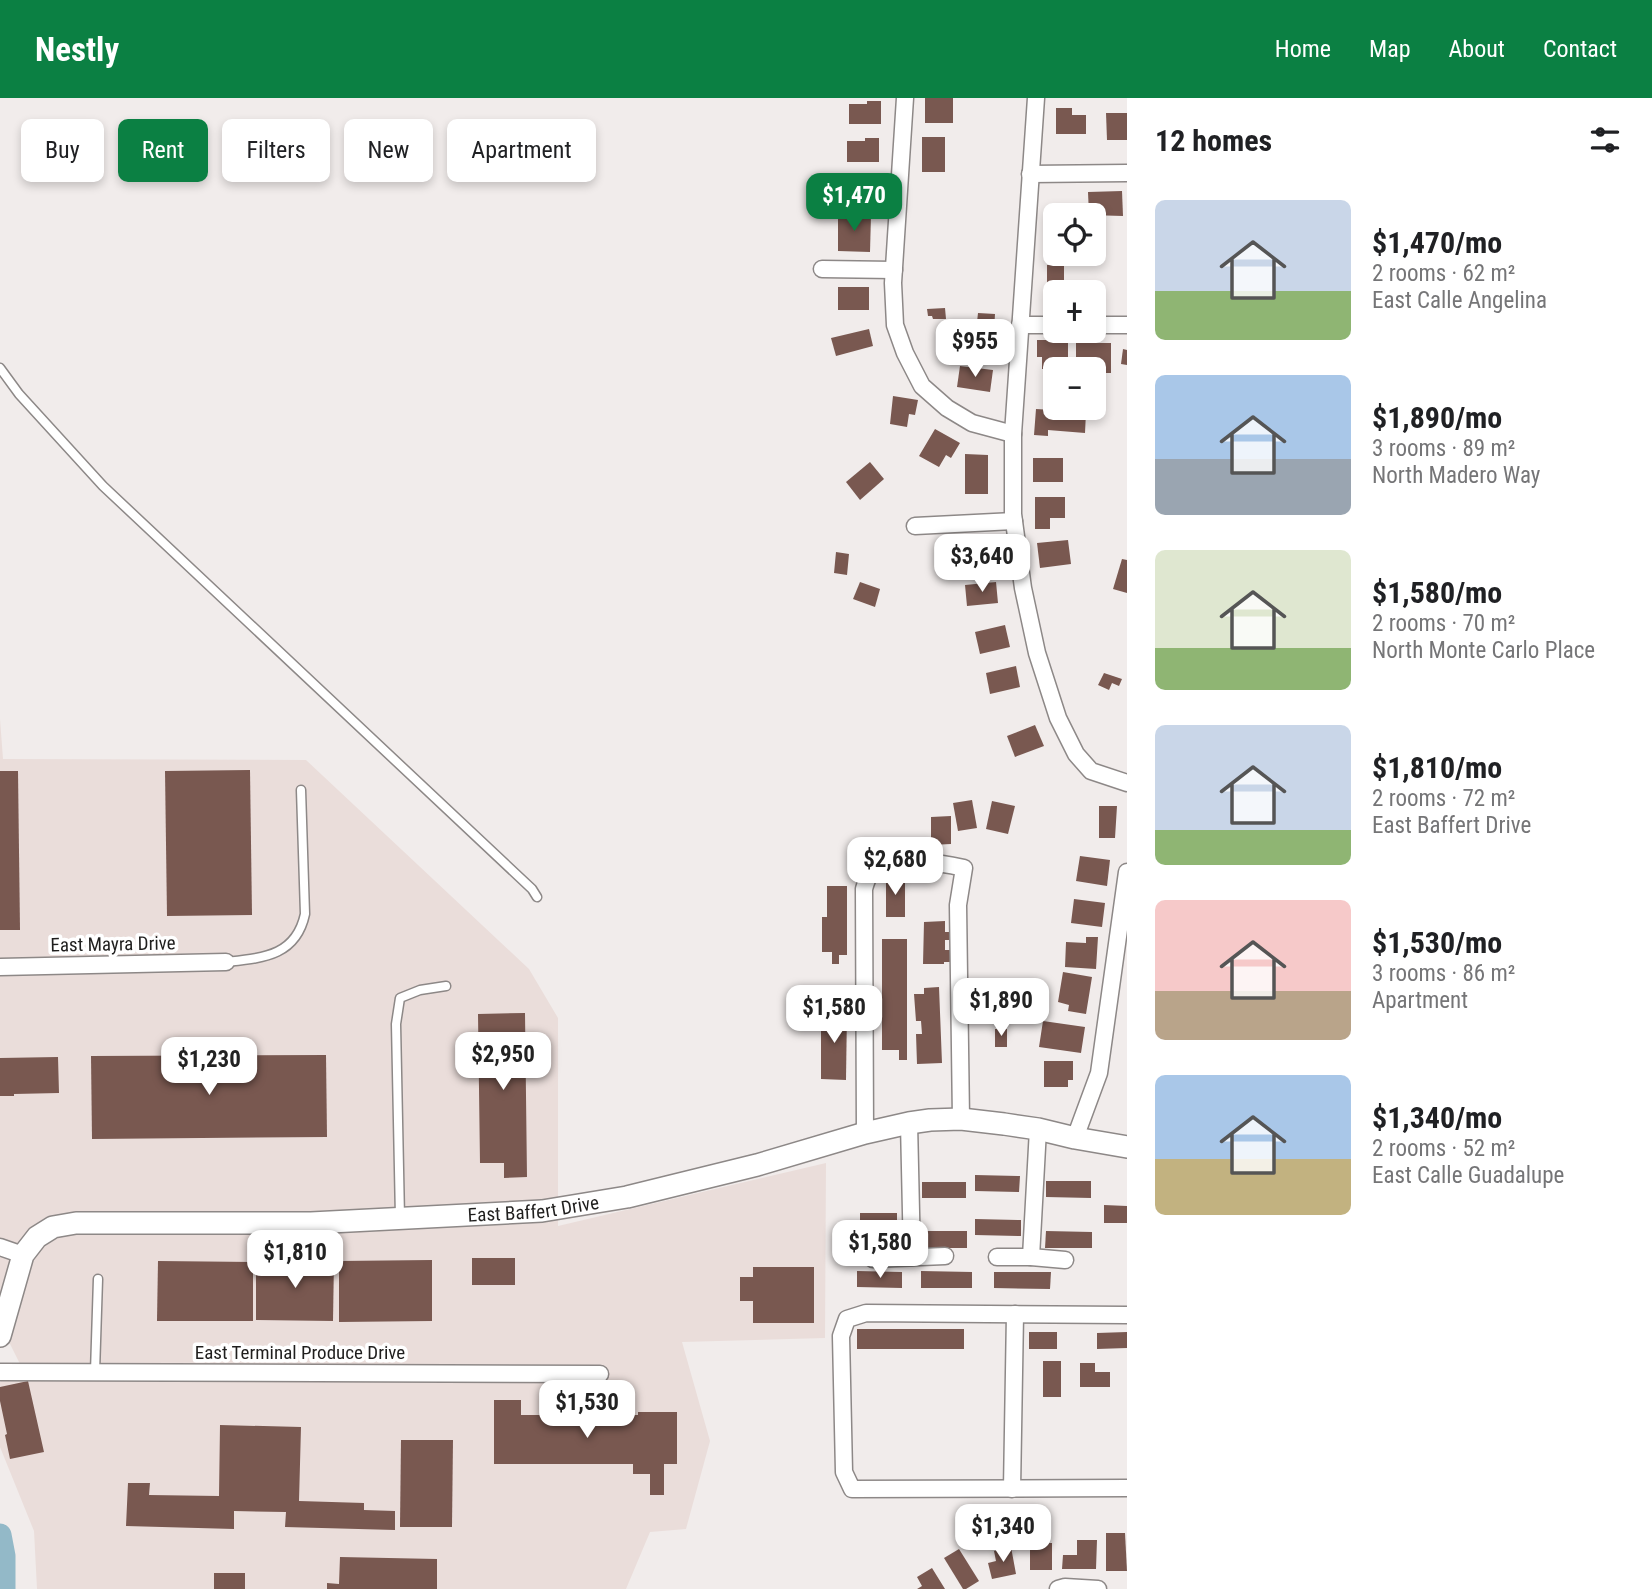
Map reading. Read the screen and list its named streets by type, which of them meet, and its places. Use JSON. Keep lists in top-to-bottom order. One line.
{"streets":{"street":["East Mayra Drive","East Baffert Drive","East Terminal Produce Drive"]},"page":{"header":"Nestly","nav":["Home","Map","About","Contact"],"heading":"12 homes","chip":["Buy","Rent","Filters","New","Apartment"],"price":["$1,470","$955","$3,640","$2,680","$1,890","$1,580","$2,950","$1,230","$1,580","$1,810","$1,530","$1,340"],"list":[{"name":"$1,470/mo","note":"2 rooms · 62 m² · East Calle Angelina"},{"name":"$1,890/mo","note":"3 rooms · 89 m² · North Madero Way"},{"name":"$1,580/mo","note":"2 rooms · 70 m² · North Monte Carlo Place"},{"name":"$1,810/mo","note":"2 rooms · 72 m² · East Baffert Drive"},{"name":"$1,530/mo","note":"3 rooms · 86 m² · Apartment"},{"name":"$1,340/mo","note":"2 rooms · 52 m² · East Calle Guadalupe"}],"map_buttons":["+","−"]}}
